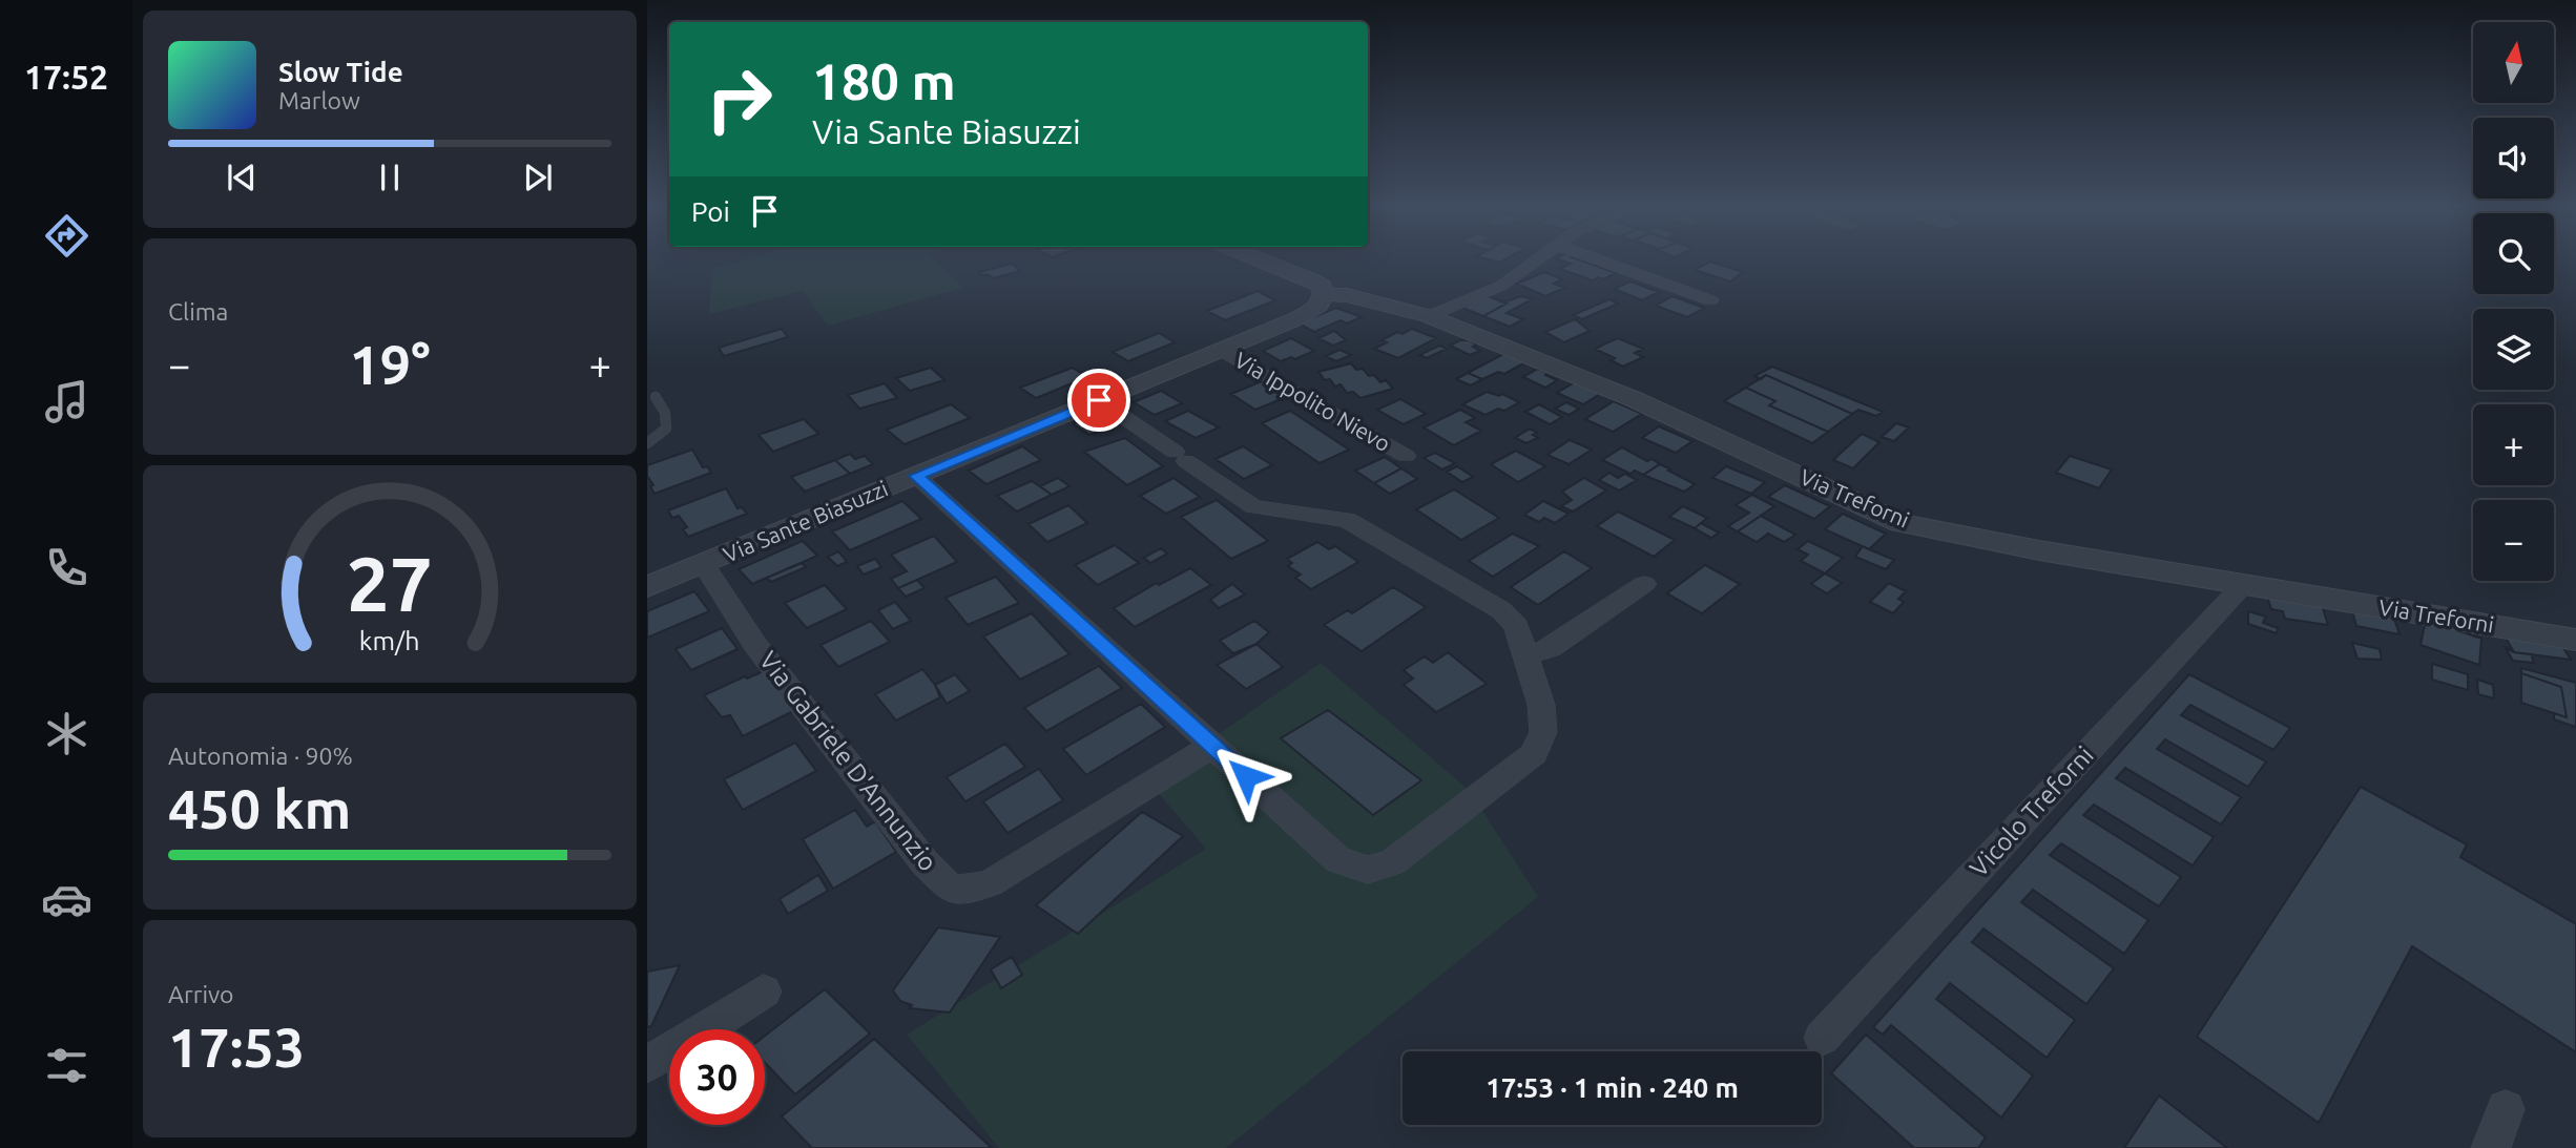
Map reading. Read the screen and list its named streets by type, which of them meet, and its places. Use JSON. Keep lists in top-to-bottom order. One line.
{"streets":{"street":["Via Ippolito Nievo","Via Treforni","Via Sante Biasuzzi","Via Gabriele D'Annunzio","Vicolo Treforni"]},"crossings":[["Via Ippolito Nievo","Via Sante Biasuzzi"],["Via Treforni","Via Sante Biasuzzi"],["Via Treforni","Vicolo Treforni"],["Via Sante Biasuzzi","Via Gabriele D'Annunzio"]],"north":"top","page":{"tabs":"17:52","map_buttons":["+","−"],"turn":["180 m","Via Sante Biasuzzi"],"song":["Slow Tide","Marlow"],"then":"Poi","tile":["Clima",["Autonomia · 90%","450 km"],["Arrivo","17:53"]],"heat":["−","19°","+"],"limit":"30","trip":"17:53 · 1 min · 240 m","gauge":["27","km/h"]}}
